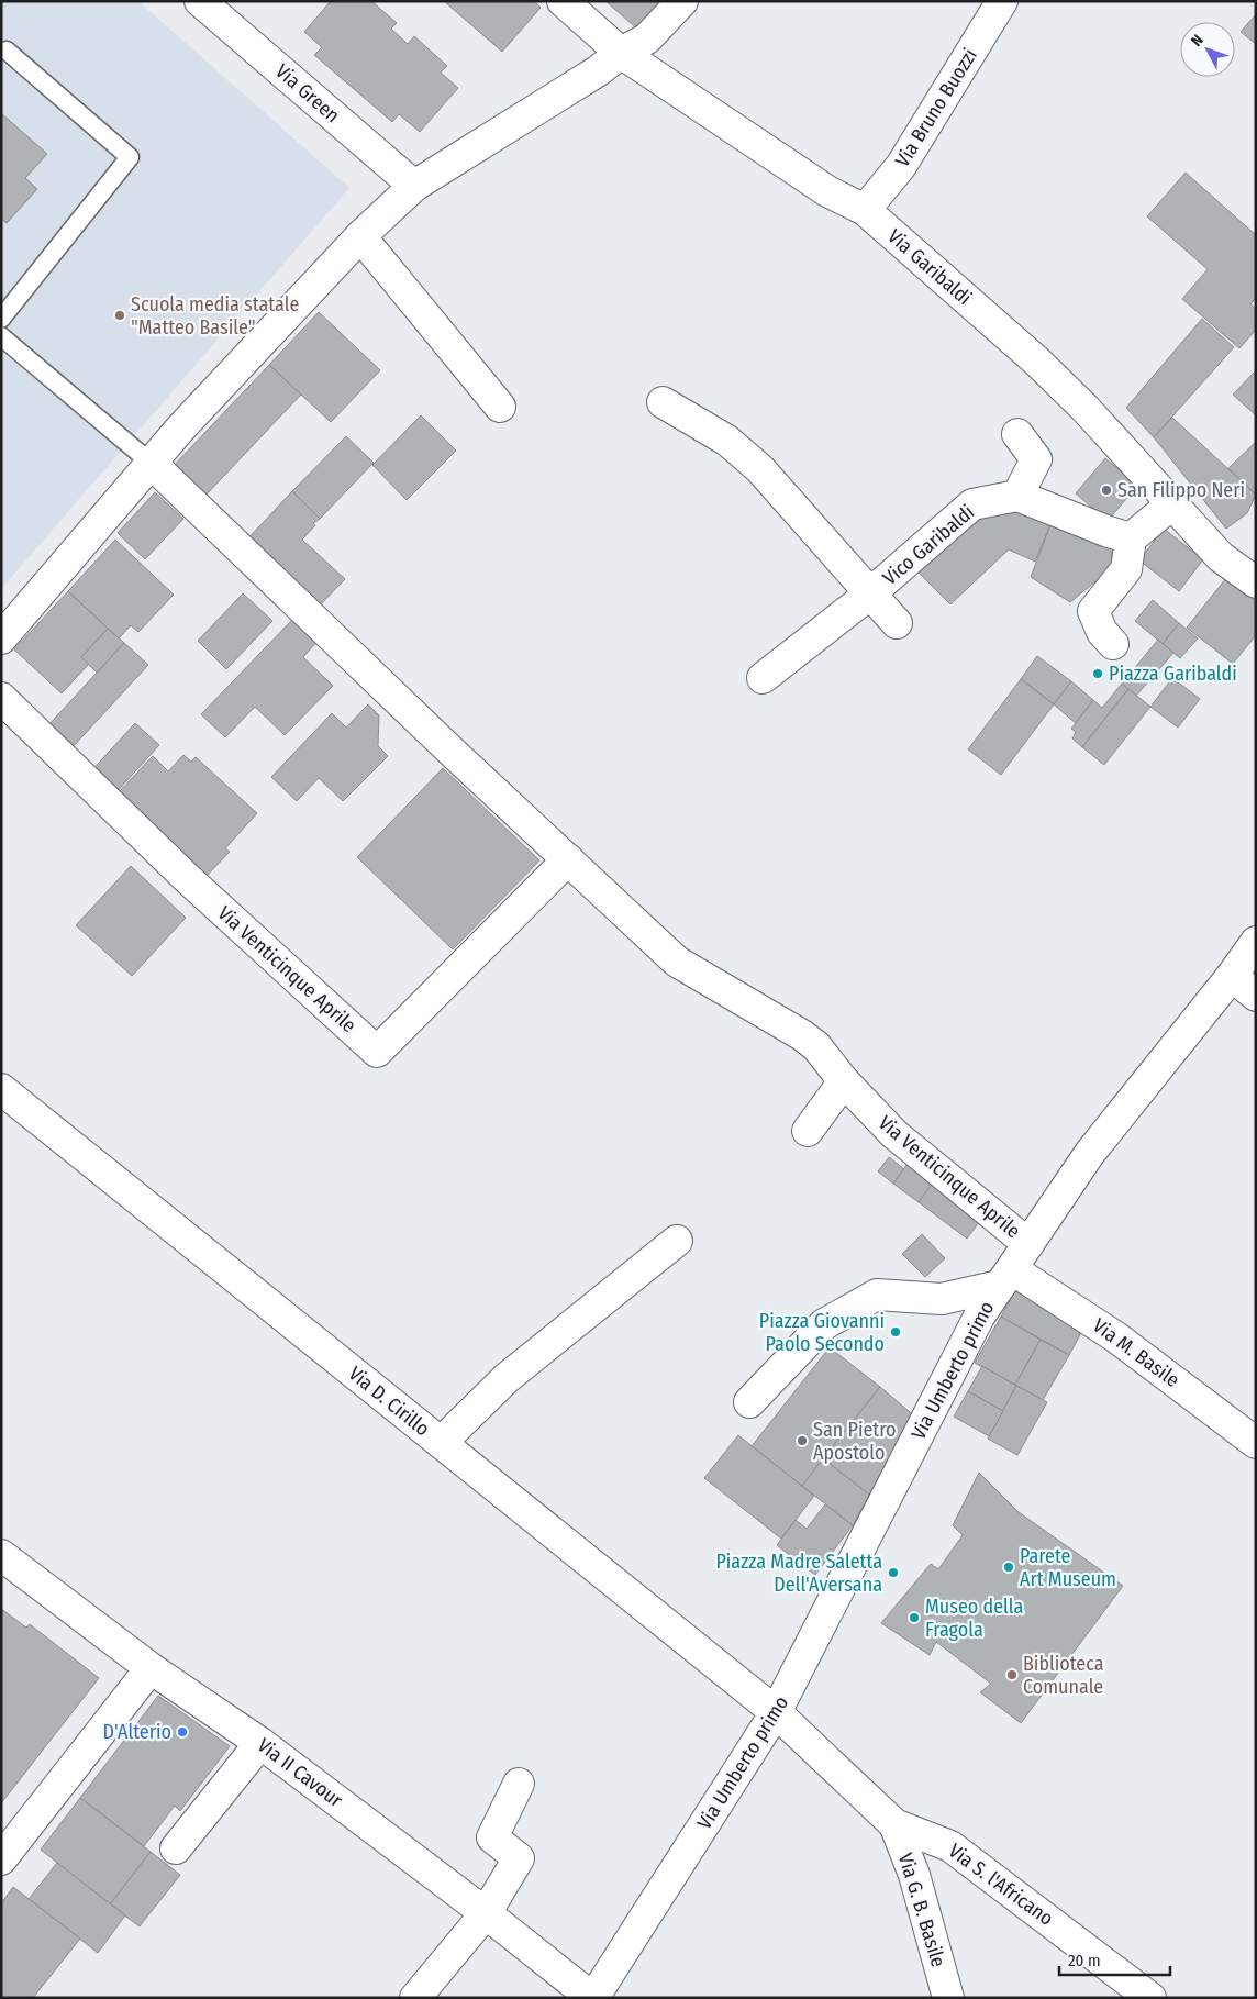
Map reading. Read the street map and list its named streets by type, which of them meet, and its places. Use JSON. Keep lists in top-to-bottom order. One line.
{"streets":{"street":["Via Green","Via Bruno Buozzi","Via Garibaldi","Vico Garibaldi","Via Venticinque Aprile","Via M. Basile","Via Umberto primo","Via D. Cirillo","Via II Cavour","Via S. l'Africano","Via G. B. Basile"]},"crossings":[["Via Bruno Buozzi","Via Garibaldi"],["Via Venticinque Aprile","Via Umberto primo"],["Via M. Basile","Via Umberto primo"],["Via Umberto primo","Via D. Cirillo"],["Via Umberto primo","Via II Cavour"],["Via Umberto primo","Via S. l'Africano"],["Via D. Cirillo","Via S. l'Africano"],["Via S. l'Africano","Via G. B. Basile"]],"places":["Scuola media statale \"Matteo Basile\"","San Filippo Neri","Piazza Garibaldi","Piazza Giovanni Paolo Secondo","San Pietro Apostolo","Parete Art Museum","Piazza Madre Saletta Dell'Aversana","Museo della Fragola","Biblioteca Comunale","D'Alterio"],"scale_bar":"20 m","north":"top left"}
